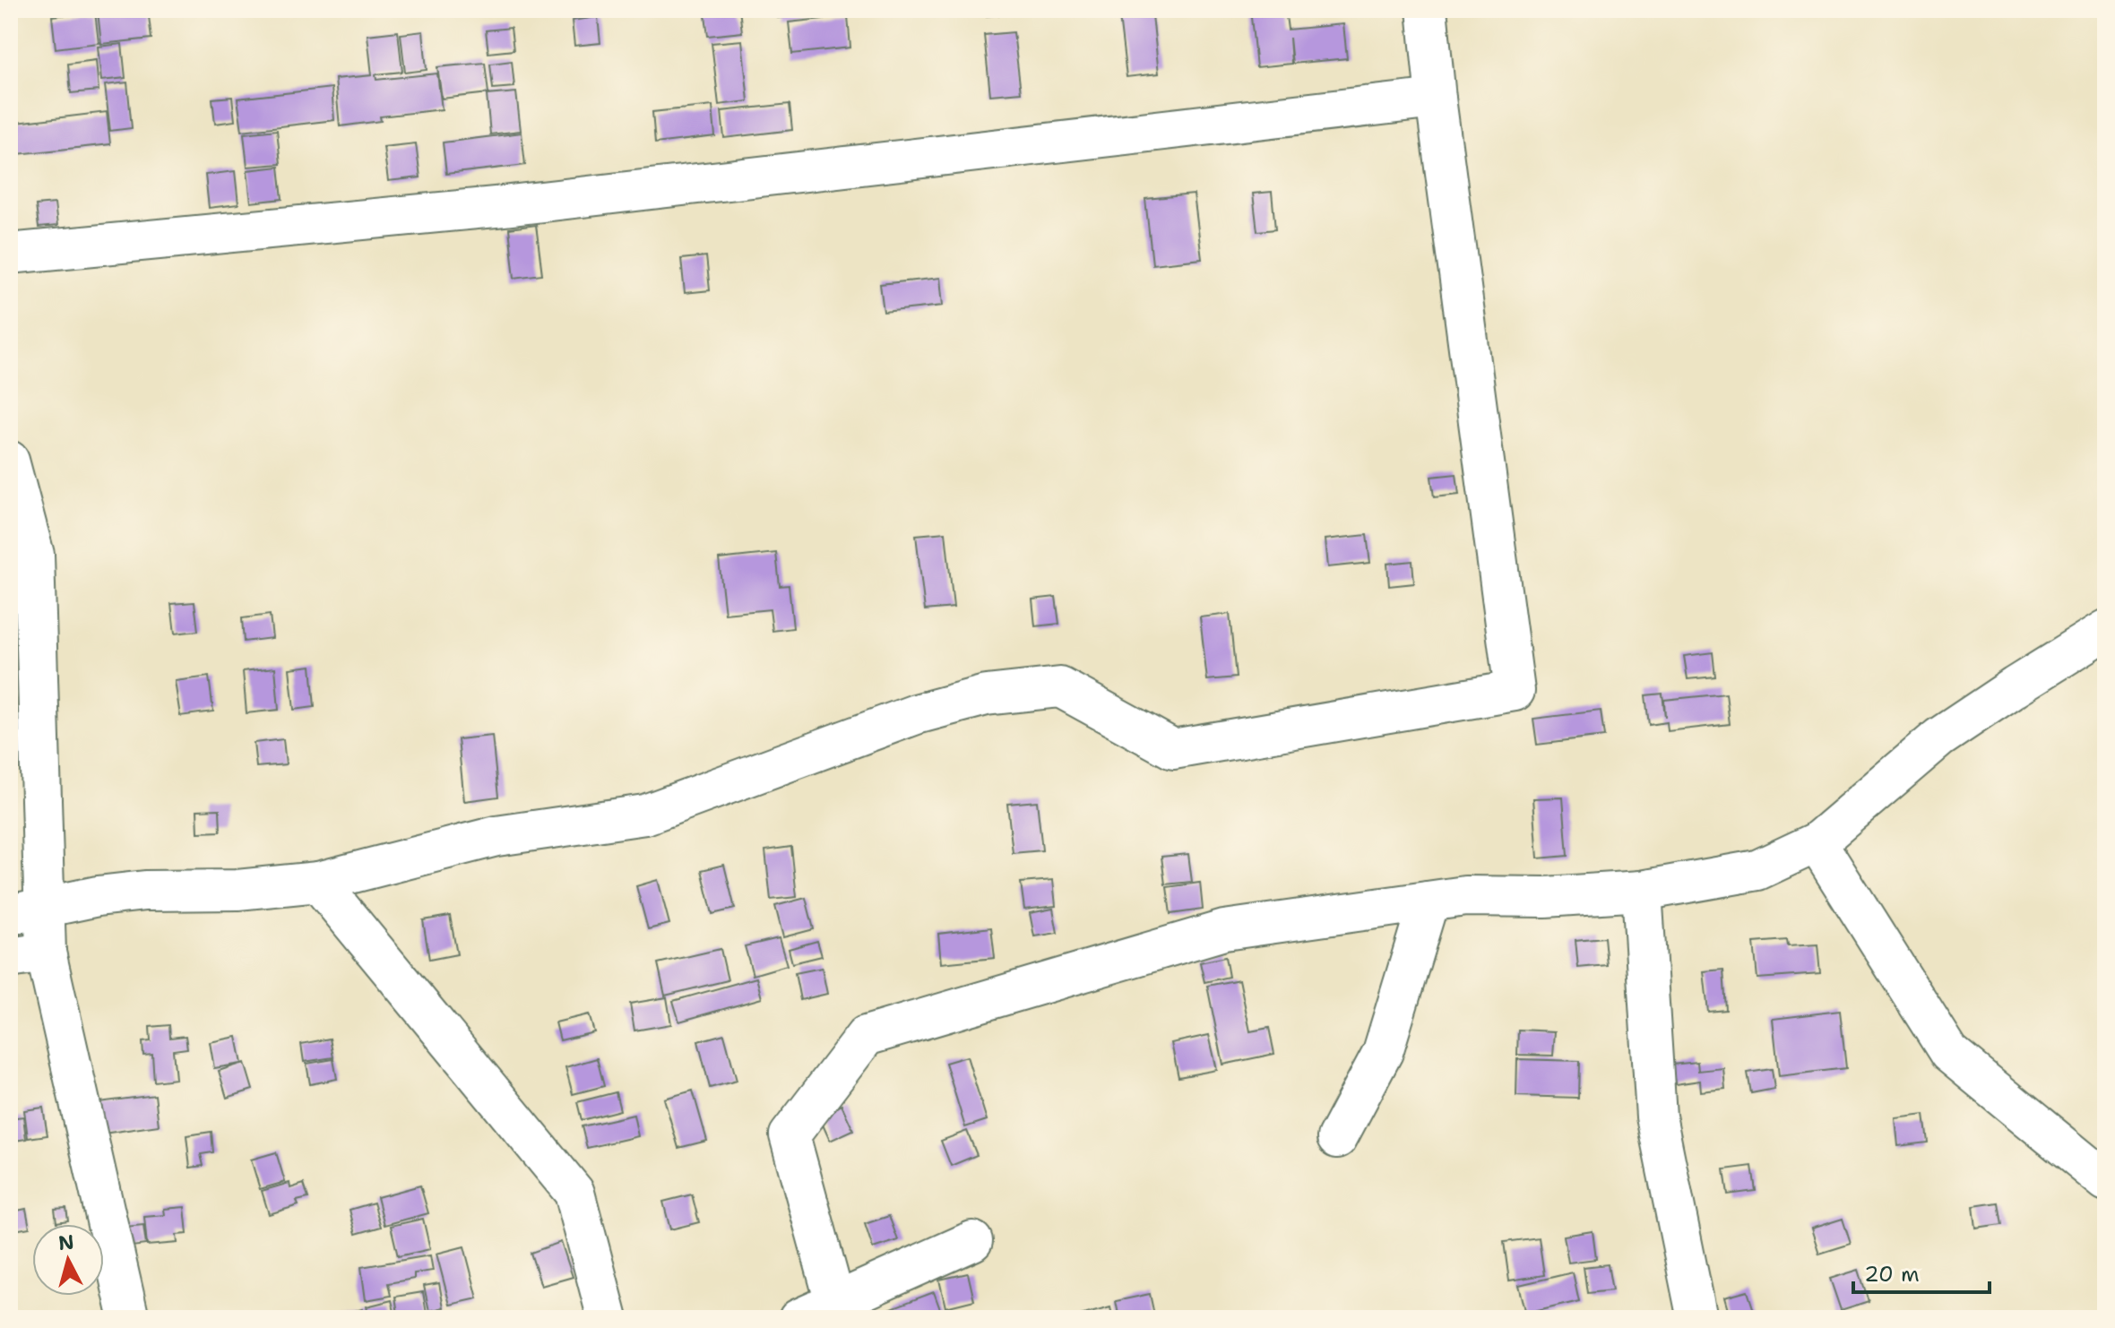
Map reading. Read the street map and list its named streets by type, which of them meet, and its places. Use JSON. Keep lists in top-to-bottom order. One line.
{"scale_bar":"20 m","north":"top"}
